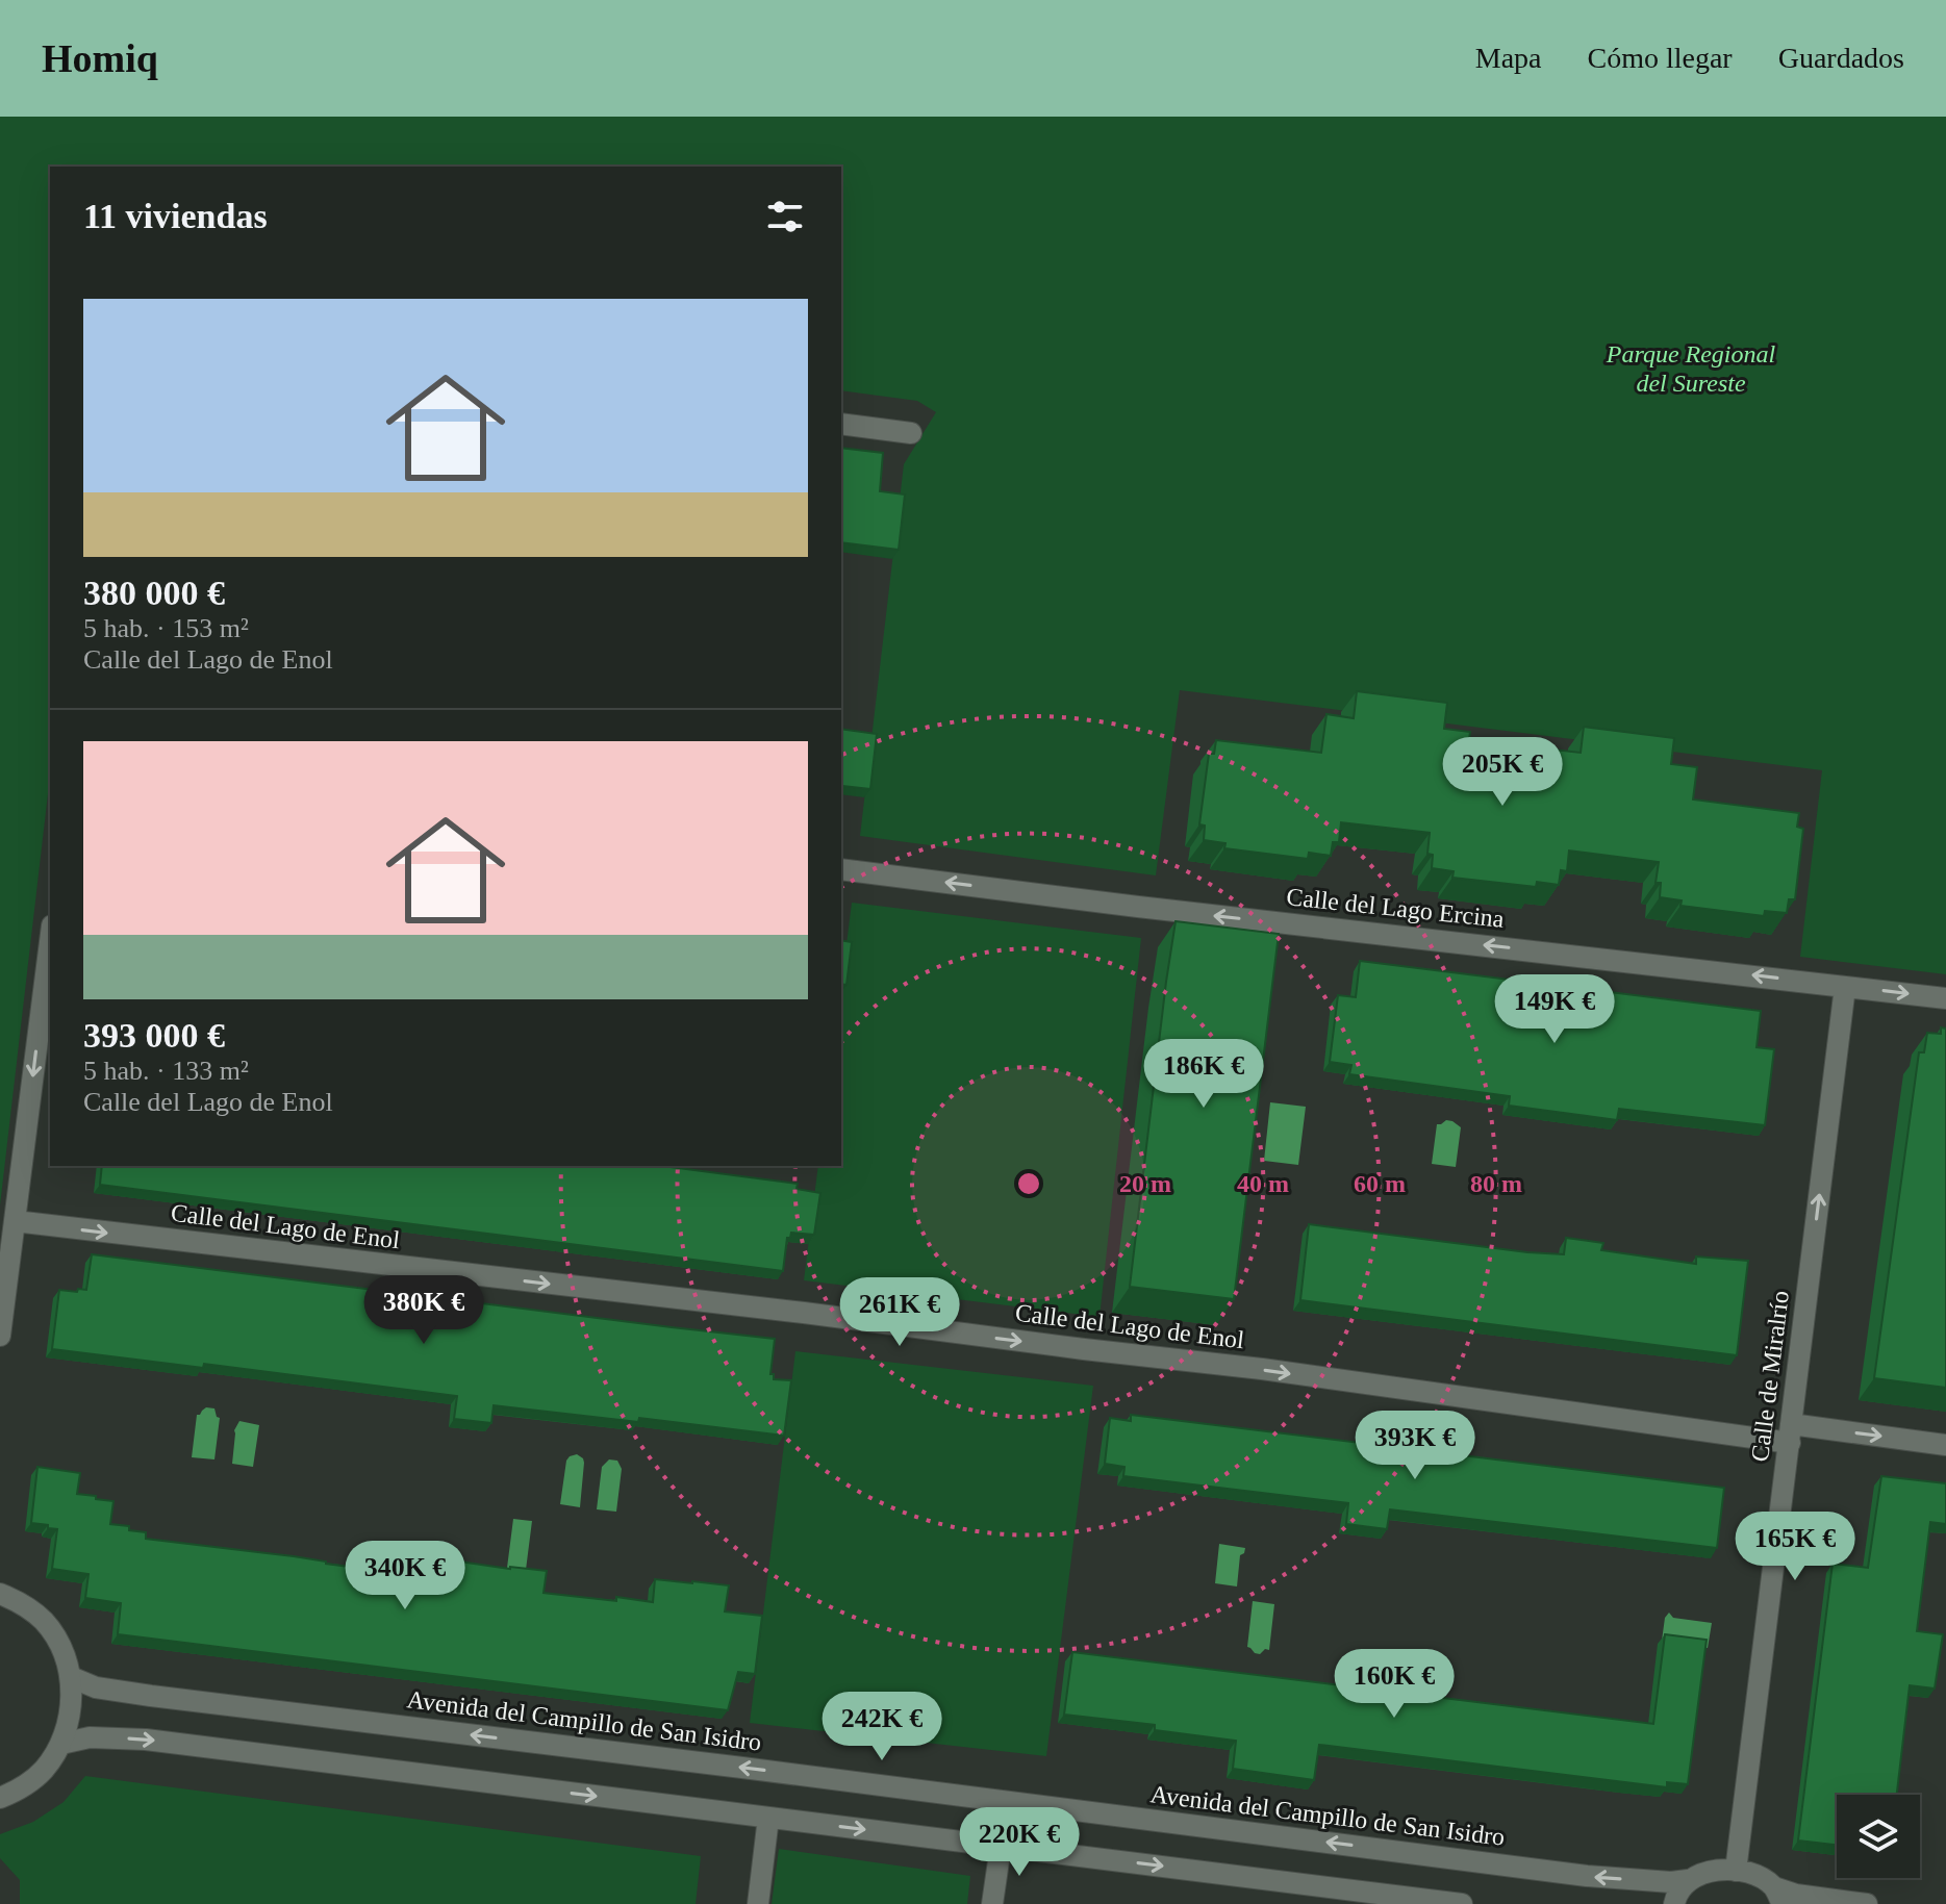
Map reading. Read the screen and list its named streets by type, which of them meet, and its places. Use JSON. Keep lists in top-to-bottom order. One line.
{"streets":{"street":["Calle del Lago Ercina","Calle del Lago de Enol","Calle de Miralrío","Avenida del Campillo de San Isidro"]},"crossings":[["Calle del Lago Ercina","Calle de Miralrío"],["Calle del Lago de Enol","Calle de Miralrío"],["Calle de Miralrío","Avenida del Campillo de San Isidro"]],"one_way":["Calle del Lago Ercina","Calle del Lago de Enol","Calle de Miralrío"],"parks":["Parque Regional del Sureste"],"page":{"header":"Homiq","nav":["Mapa","Cómo llegar","Guardados"],"heading":"11 viviendas","list":[{"name":"380 000 €","note":"5 hab. · 153 m² · Calle del Lago de Enol"},{"name":"393 000 €","note":"5 hab. · 133 m² · Calle del Lago de Enol"}],"price":["205K €","149K €","186K €","380K €","261K €","393K €","165K €","340K €","160K €","242K €","220K €"]},"rings":["20 m","40 m","60 m","80 m"]}
